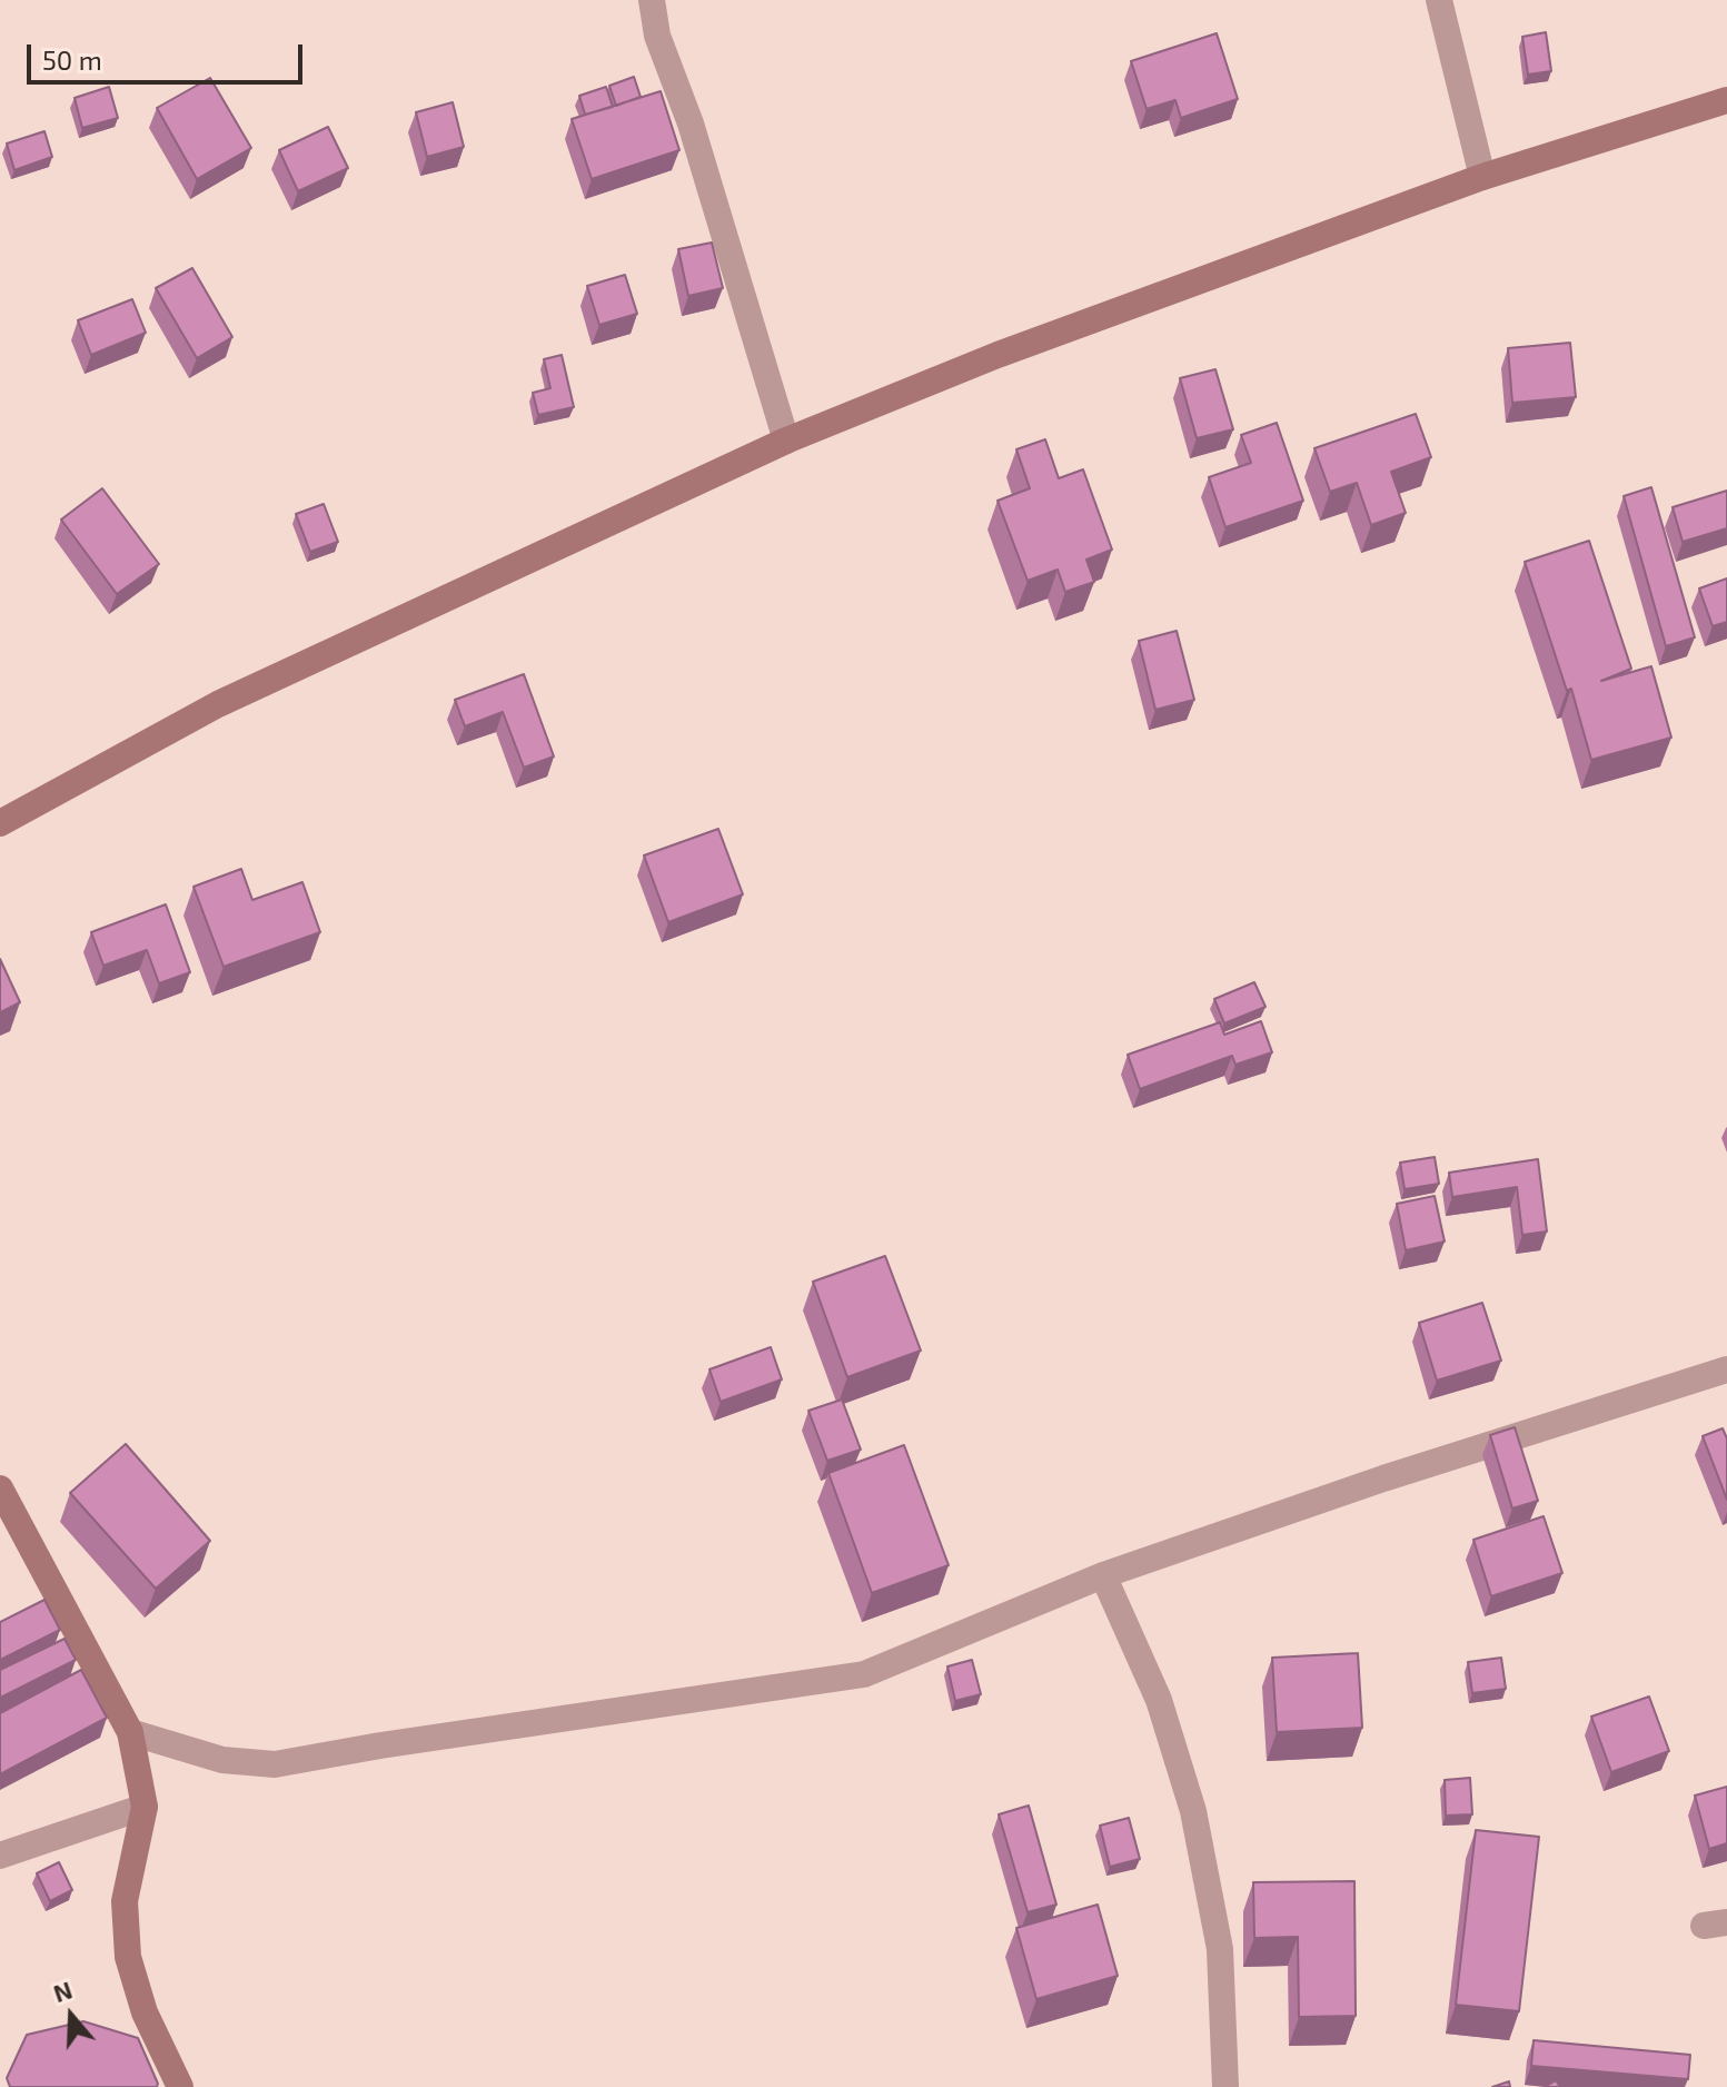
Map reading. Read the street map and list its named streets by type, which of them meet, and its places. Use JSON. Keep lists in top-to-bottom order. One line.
{"scale_bar":"50 m","north":"top"}
